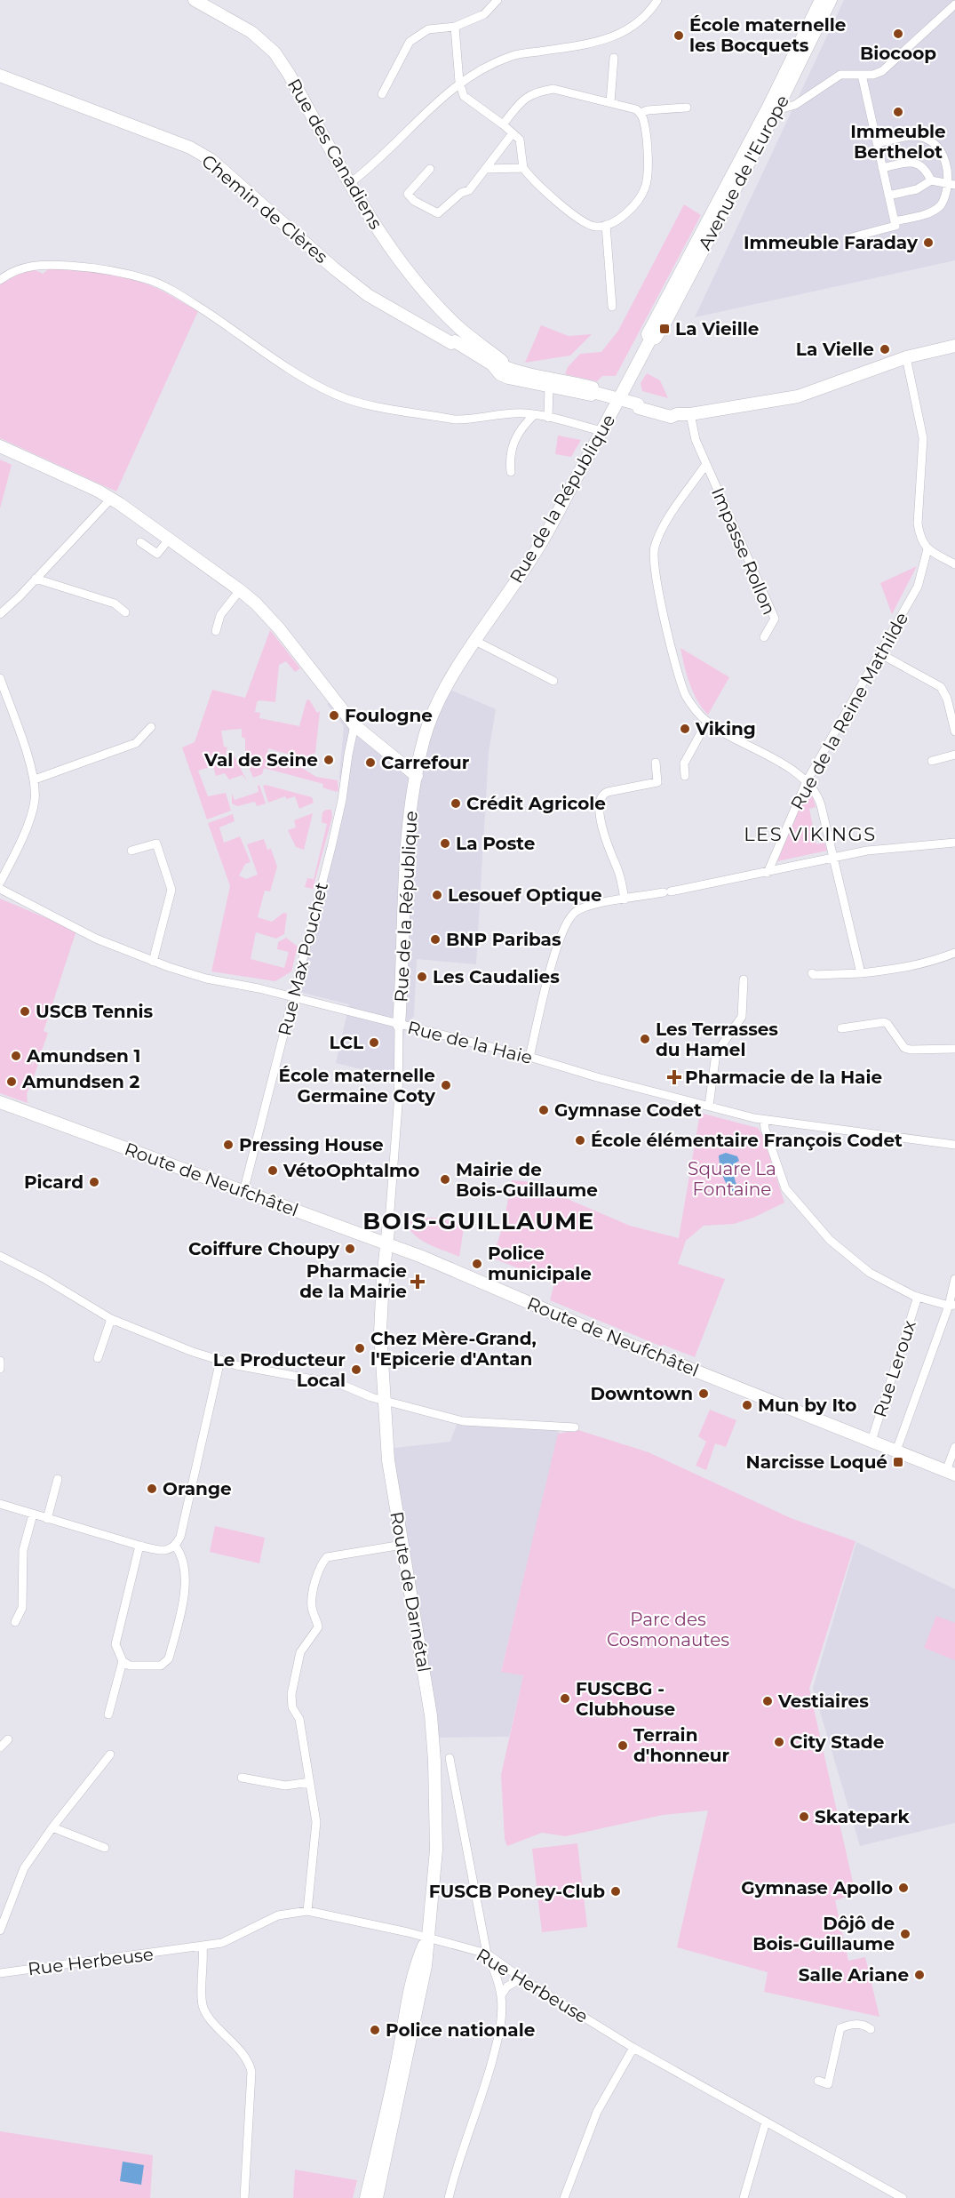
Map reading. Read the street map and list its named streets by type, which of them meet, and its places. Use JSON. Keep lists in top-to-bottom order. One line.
{"streets":{"main road":["Rue des Canadiens","Avenue de l'Europe","Chemin de Clères","Rue de la République","Route de Neufchâtel","Route de Darnétal"],"street":["Impasse Rollon","Rue de la Reine Mathilde","Rue Max Pouchet","Rue de la Haie","Rue Leroux","Rue Herbeuse"]},"crossings":[["Rue des Canadiens","Chemin de Clères"],["Avenue de l'Europe","Chemin de Clères"],["Avenue de l'Europe","Rue de la République"],["Chemin de Clères","Rue de la République"],["Rue de la République","Rue de la Haie"],["Rue de la République","Route de Neufchâtel"],["Rue de la République","Route de Darnétal"],["Rue Max Pouchet","Rue de la Haie"],["Rue Max Pouchet","Route de Neufchâtel"],["Route de Neufchâtel","Rue Leroux"],["Route de Neufchâtel","Route de Darnétal"],["Route de Darnétal","Rue Herbeuse"]],"districts":["LES VIKINGS","BOIS-GUILLAUME"],"parks":["Square La Fontaine","Parc des Cosmonautes"],"places":{"other":["Biocoop","École maternelle les Bocquets","Immeuble Berthelot","Immeuble Faraday","La Vielle","Foulogne","Viking","Val de Seine","Carrefour","Crédit Agricole","La Poste","Lesouef Optique","BNP Paribas","Les Caudalies","USCB Tennis","Les Terrasses du Hamel","LCL","Amundsen 1","Amundsen 2","École maternelle Germaine Coty","Gymnase Codet","École élémentaire François Codet","Pressing House","VétoOphtalmo","Mairie de Bois-Guillaume","Picard","Coiffure Choupy","Police municipale","Chez Mère-Grand, l'Epicerie d'Antan","Le Producteur Local","Downtown","Mun by Ito","Orange","FUSCBG - Clubhouse","Vestiaires","City Stade","Terrain d'honneur","Skatepark","Gymnase Apollo","FUSCB Poney-Club","Dôjô de Bois-Guillaume","Salle Ariane","Police nationale"],"transit":["La Vieille","Narcisse Loqué"],"health":["Pharmacie de la Haie","Pharmacie de la Mairie"]}}
